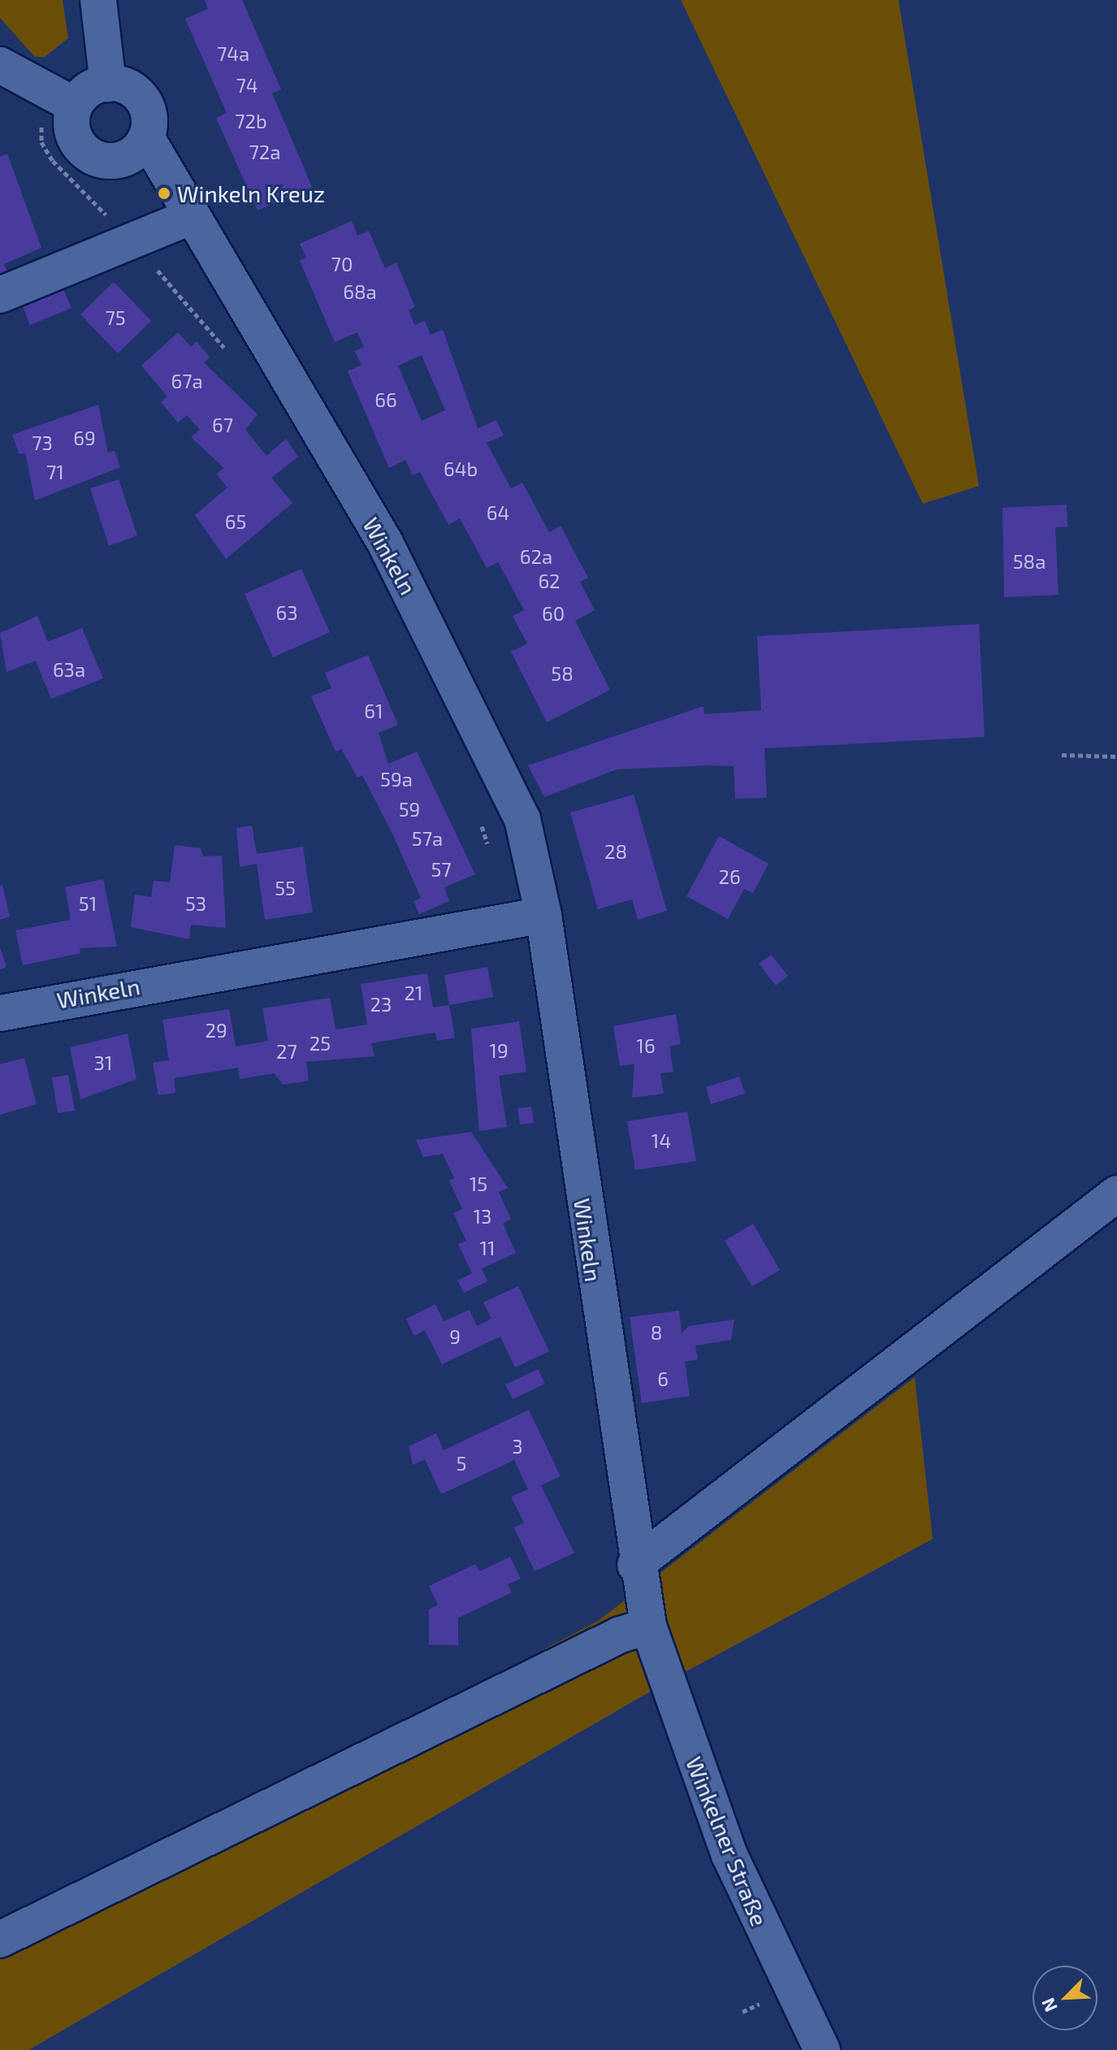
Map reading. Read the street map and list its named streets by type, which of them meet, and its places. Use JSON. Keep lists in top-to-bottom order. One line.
{"streets":{"street":["Winkeln","Winkelner Straße"]},"crossings":[["Winkeln","Winkelner Straße"]],"places":["Winkeln Kreuz"],"house_numbers":["74a","74","72b","72a","70","68a","75","67a","66","67","69","73","64b","71","64","65","62a","58a","62","63","60","63a","58","61","59a","59","57a","28","57","26","55","51","53","21","23","29","25","16","19","27","31","14","15","13","11","8","9","6","3","5"],"north":"bottom left"}
